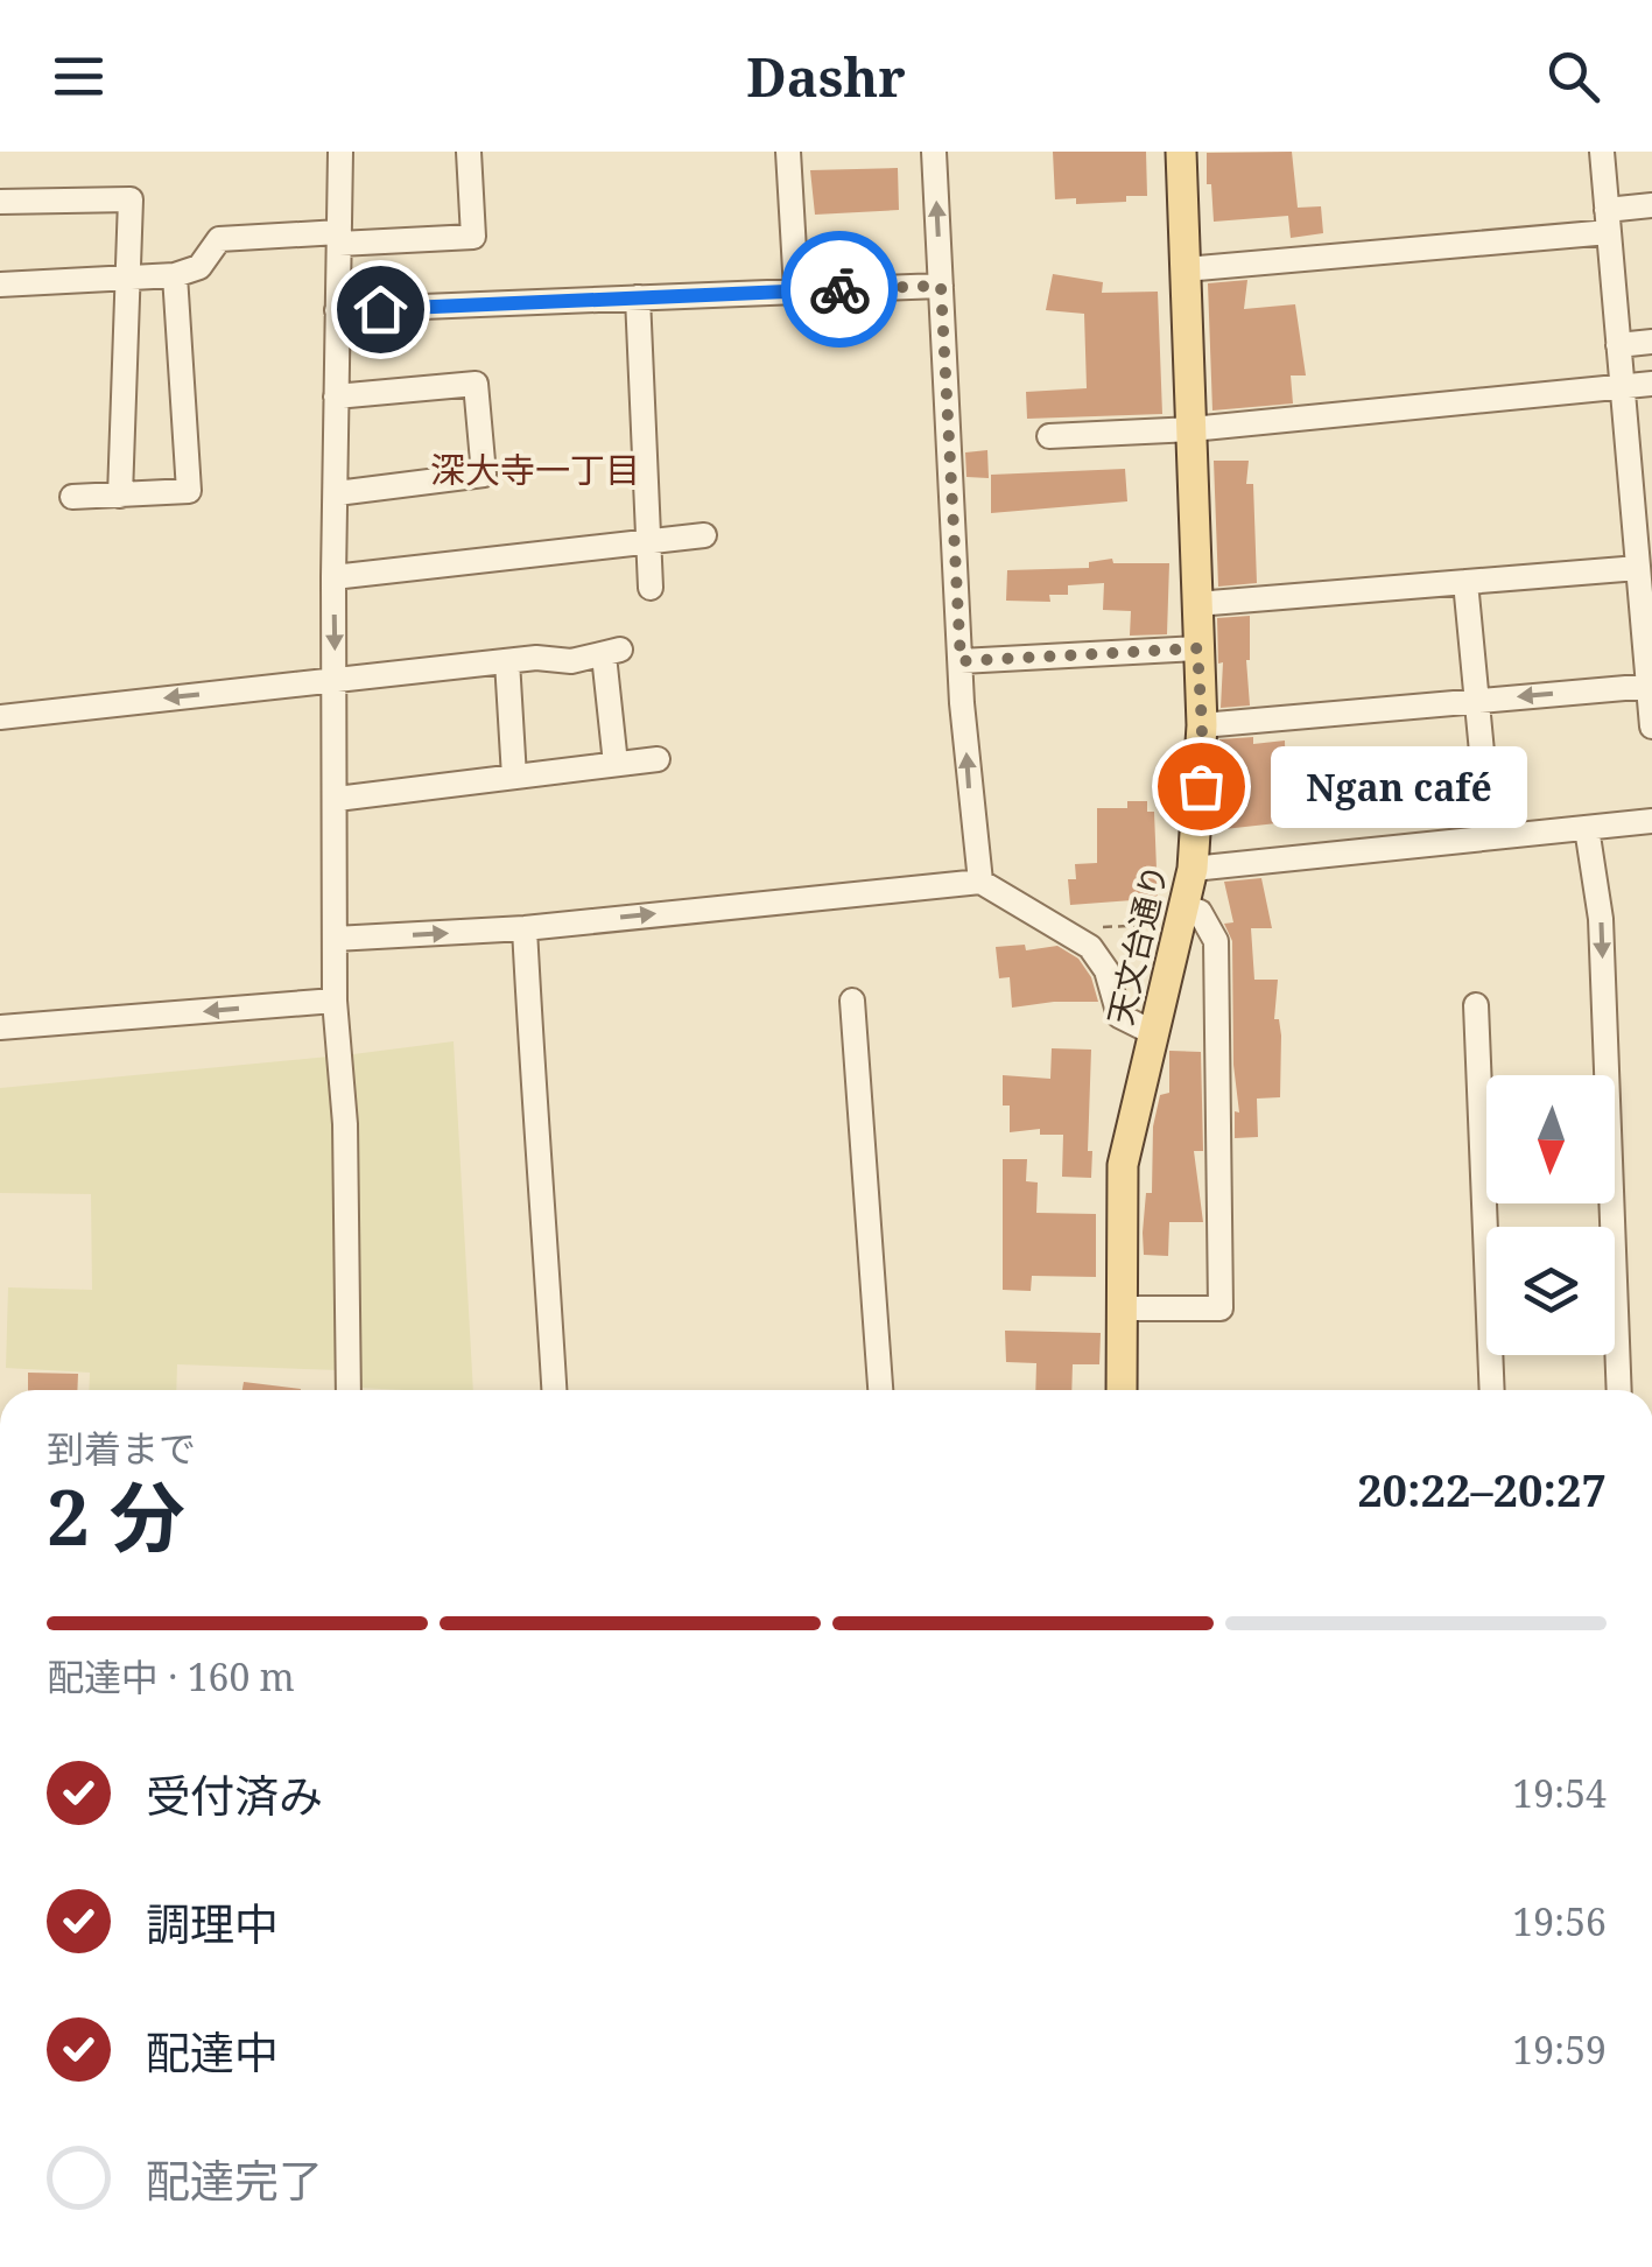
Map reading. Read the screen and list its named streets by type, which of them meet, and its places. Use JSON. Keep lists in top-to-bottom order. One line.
{"streets":{"main road":["天文台通り"]},"districts":["深大寺一丁目"],"places":["Ngan café"],"north":"bottom","page":{"header":"Dashr","bubble":"Ngan café","heading":["2 分","到着まで","20:22–20:27"],"bar":"配達中 · 160 m","list":[["受付済み","19:54"],["調理中","19:56"],["配達中","19:59"],"配達完了"]}}
